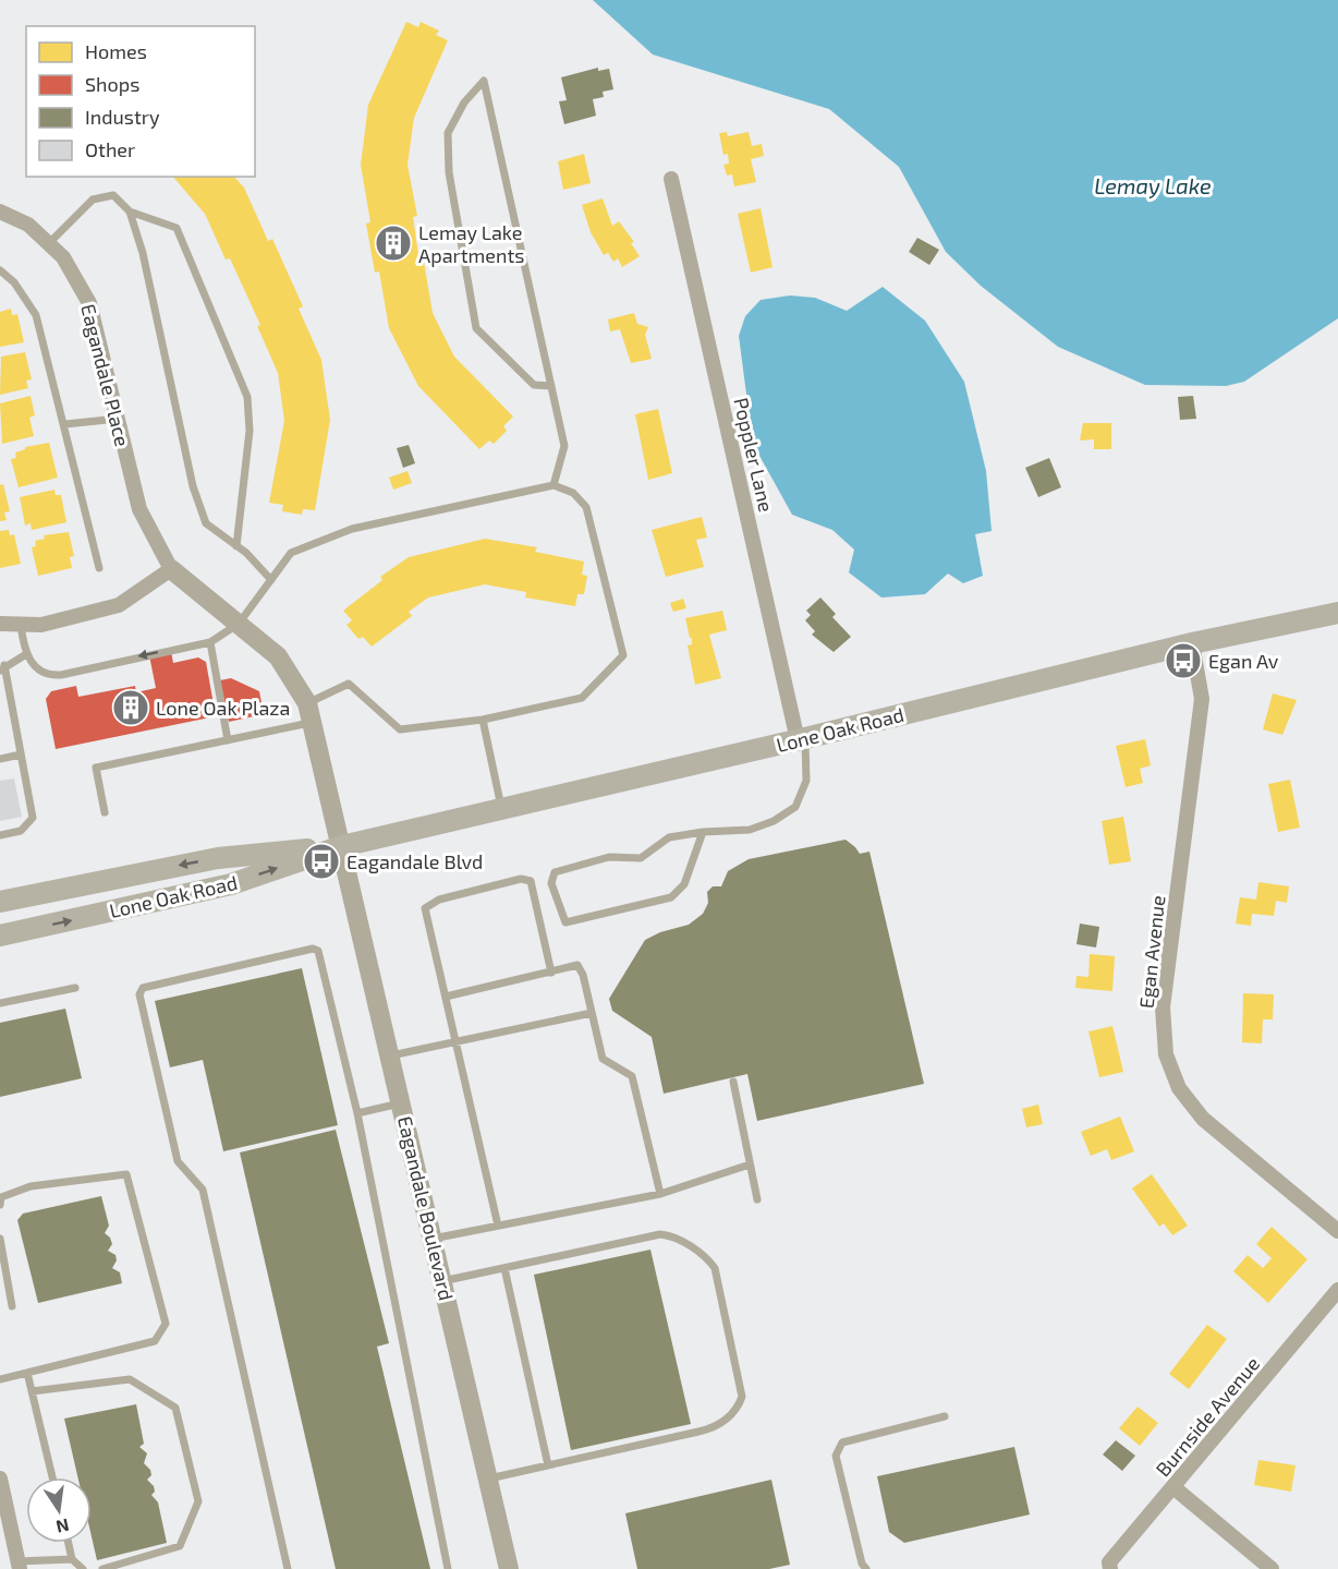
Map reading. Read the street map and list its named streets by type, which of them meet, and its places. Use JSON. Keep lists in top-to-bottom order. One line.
{"streets":{"main road":["Lone Oak Road"],"street":["Eagandale Place","Poppler Lane","Egan Avenue","Eagandale Boulevard","Burnside Avenue"]},"crossings":[["Eagandale Place","Lone Oak Road"],["Eagandale Place","Eagandale Boulevard"],["Poppler Lane","Lone Oak Road"],["Lone Oak Road","Egan Avenue"],["Lone Oak Road","Eagandale Boulevard"]],"water":["Lemay Lake"],"places":{"building":["Lemay Lake Apartments","Lone Oak Plaza"],"bus stop":["Egan Av","Eagandale Blvd"]},"legend":["Homes","Shops","Industry","Other"],"north":"bottom"}
